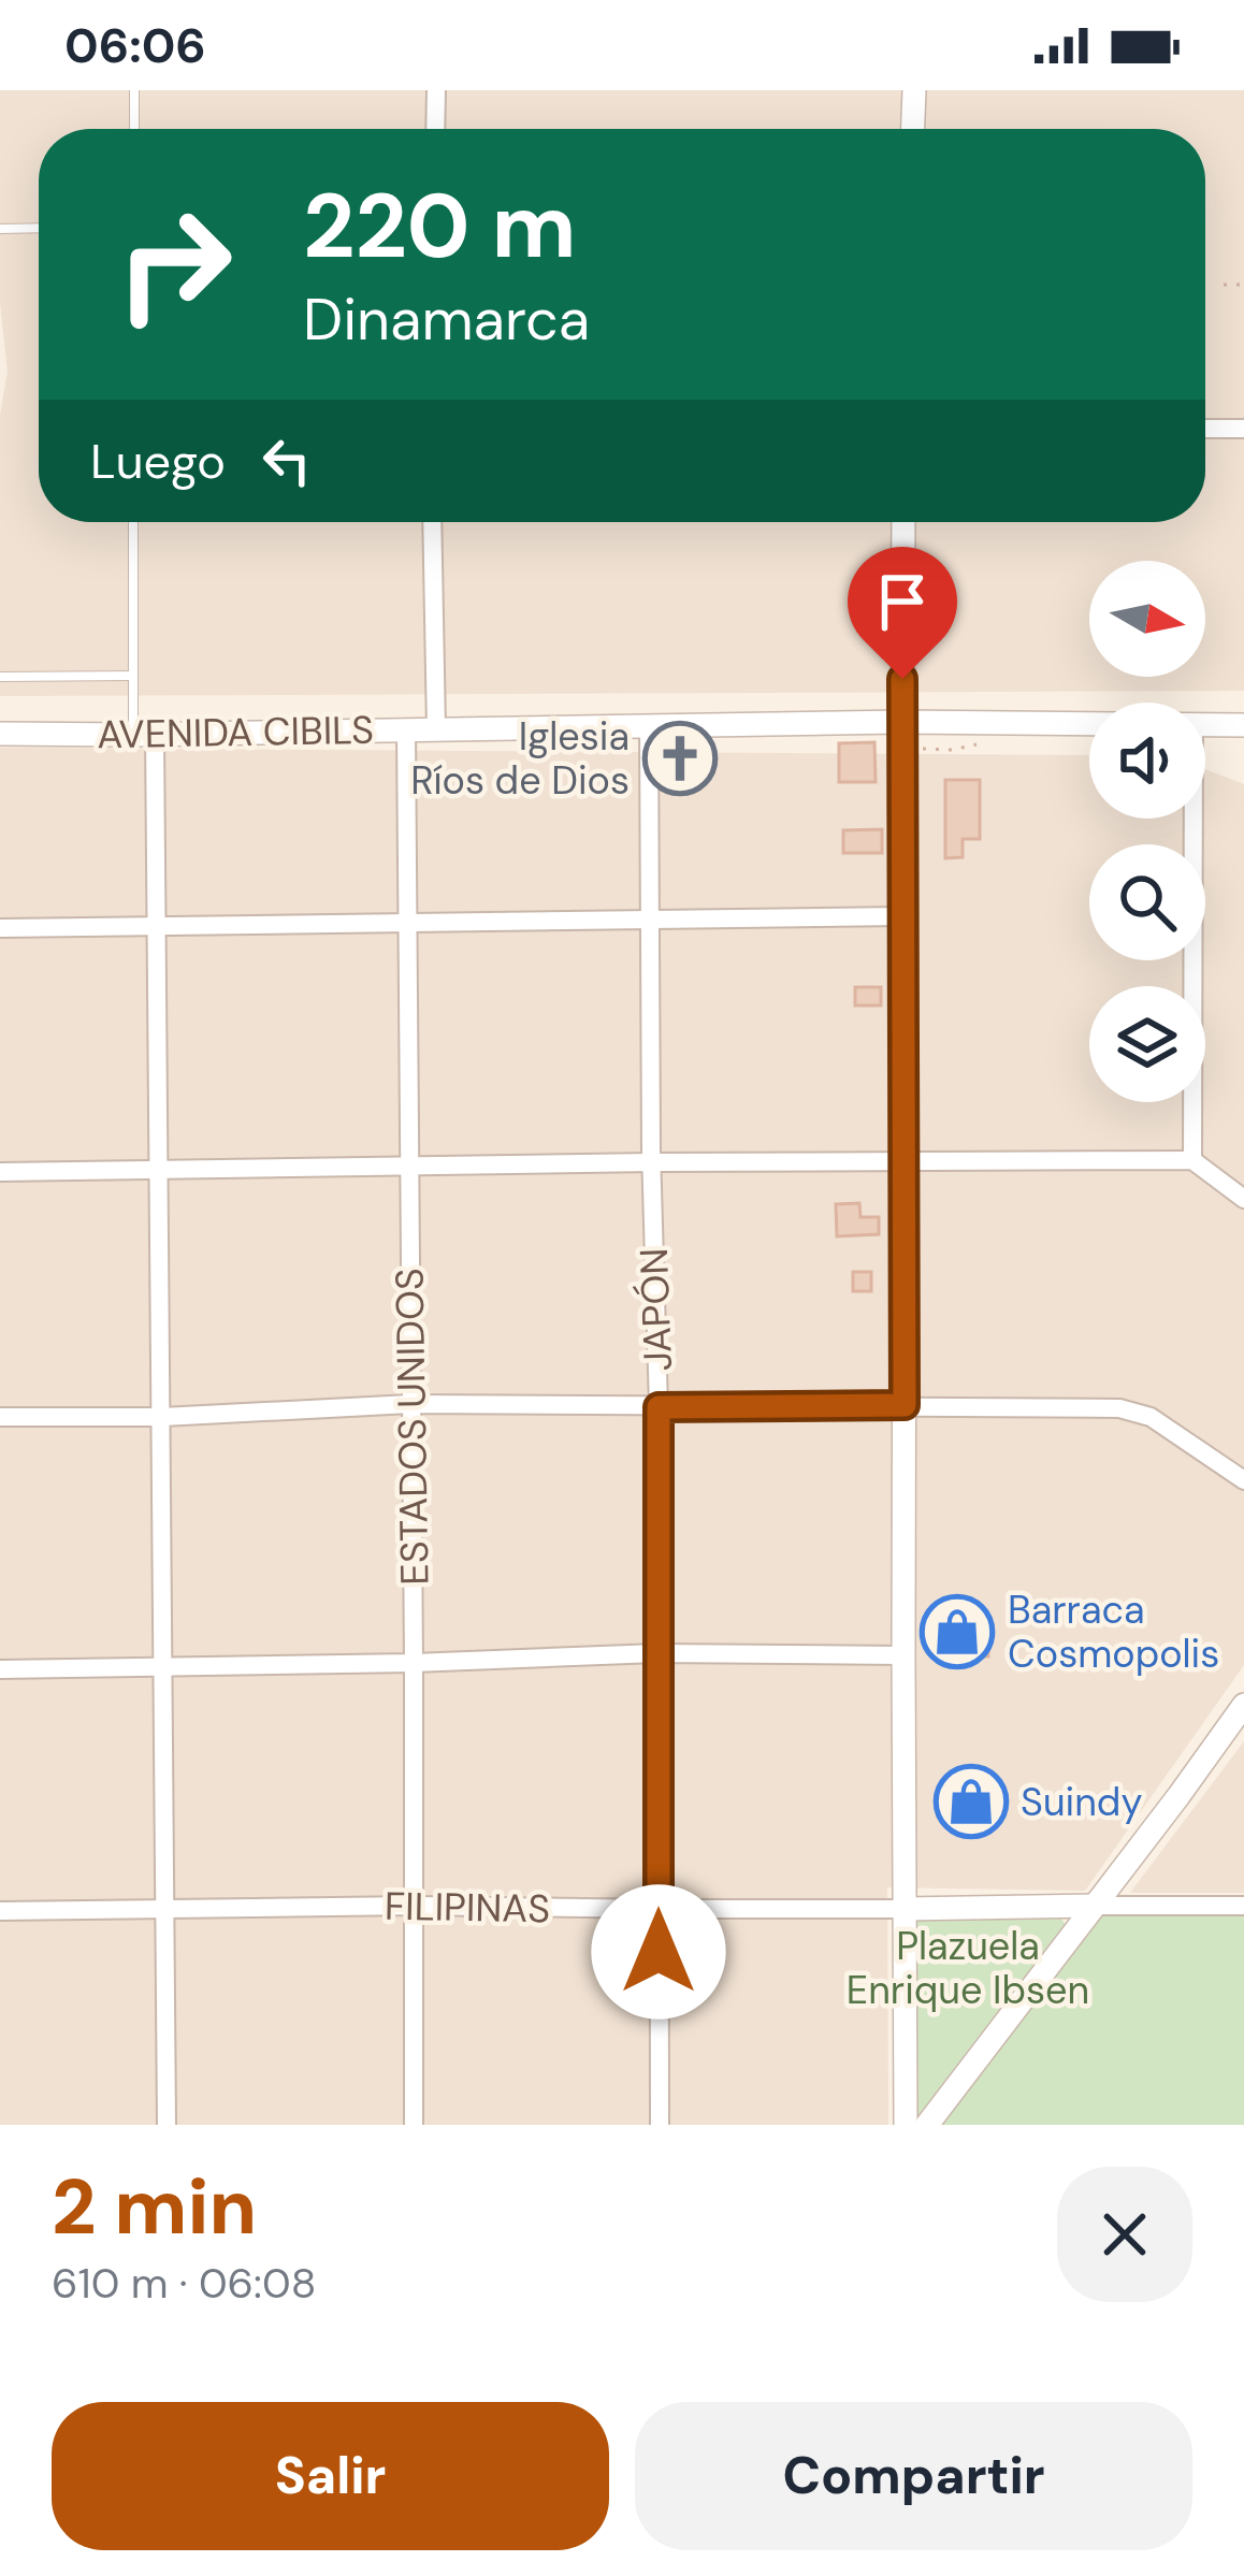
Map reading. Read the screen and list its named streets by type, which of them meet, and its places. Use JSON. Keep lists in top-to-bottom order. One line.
{"streets":{"street":["AVENIDA CIBILS","JAPÓN","ESTADOS UNIDOS","FILIPINAS"]},"crossings":[["AVENIDA CIBILS","JAPÓN"],["AVENIDA CIBILS","ESTADOS UNIDOS"],["JAPÓN","FILIPINAS"],["ESTADOS UNIDOS","FILIPINAS"]],"parks":["Plazuela Enrique Ibsen"],"places":{"church":["Iglesia Ríos de Dios"],"shop":["Barraca Cosmopolis","Suindy"]},"north":"right","page":{"status":"06:06","turn":["220 m","Dinamarca"],"then":"Luego","heading":["2 min","610 m · 06:08"],"buttons":["Salir","Compartir"]}}
